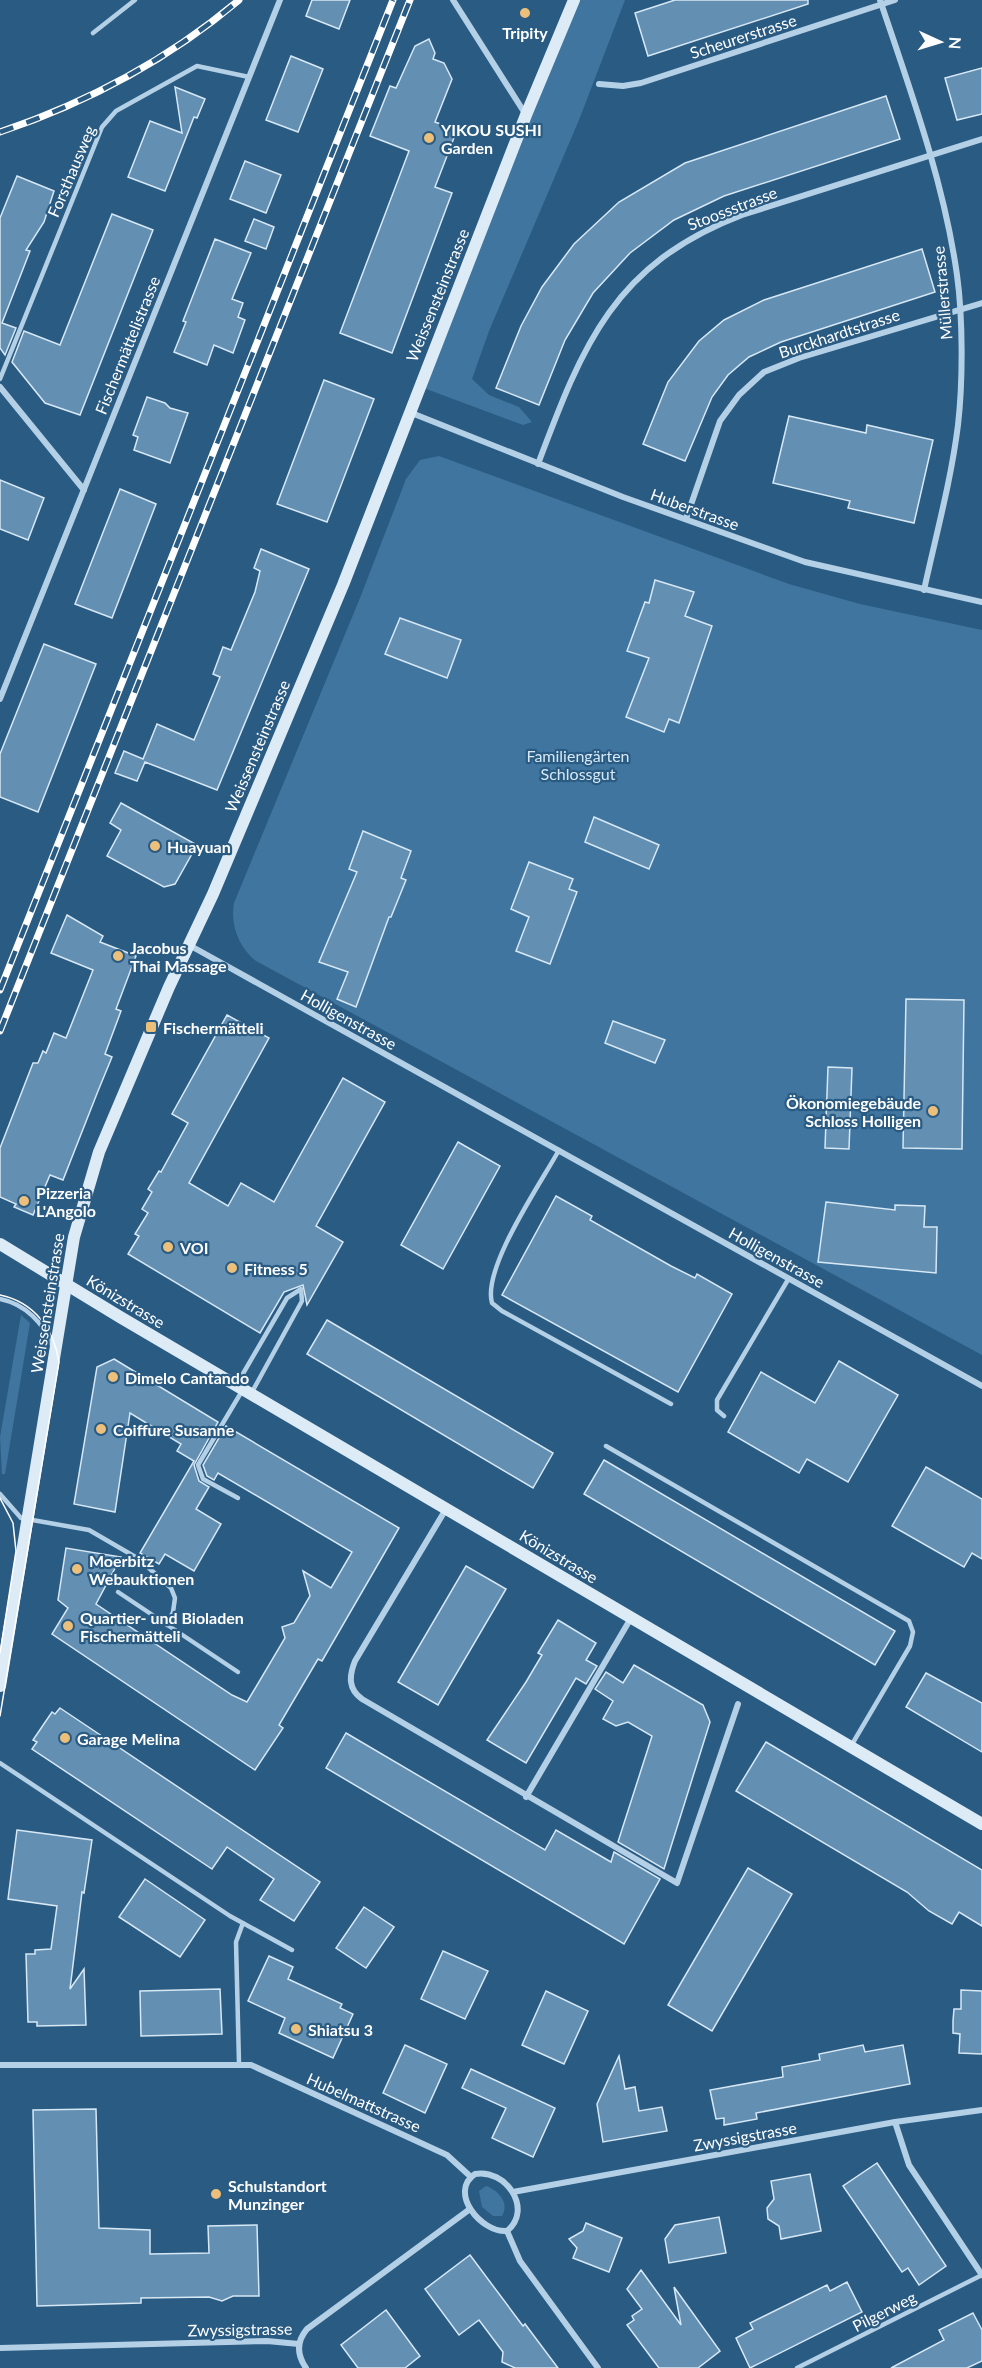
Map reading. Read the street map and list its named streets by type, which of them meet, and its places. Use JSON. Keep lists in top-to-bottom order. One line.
{"streets":{"main road":["Weissensteinstrasse","Könizstrasse"],"street":["Scheurerstrasse","Stoossstrasse","Müllerstrasse","Burckhardtstrasse","Fischermättelistrasse","Huberstrasse","Holligenstrasse","Hubelmattstrasse","Zwyssigstrasse"],"lane":["Forsthausweg","Pilgerweg"]},"crossings":[["Scheurerstrasse","Müllerstrasse"],["Forsthausweg","Fischermättelistrasse"],["Stoossstrasse","Müllerstrasse"],["Stoossstrasse","Huberstrasse"],["Müllerstrasse","Burckhardtstrasse"],["Müllerstrasse","Huberstrasse"],["Weissensteinstrasse","Huberstrasse"],["Weissensteinstrasse","Holligenstrasse"],["Weissensteinstrasse","Könizstrasse"],["Burckhardtstrasse","Huberstrasse"],["Hubelmattstrasse","Zwyssigstrasse"]],"parks":["Familiengärten Schlossgut"],"places":{"other":["Tripity","YIKOU SUSHI Garden","Huayuan","Jacobus Thai Massage","Ökonomiegebäude Schloss Holligen","Pizzeria L'Angolo","VOI","Fitness 5","Dimelo Cantando","Coiffure Susanne","Moerbitz Webauktionen","Quartier- und Bioladen Fischermätteli","Garage Melina","Shiatsu 3","Schulstandort Munzinger"],"transit":["Fischermätteli"]},"north":"right"}
